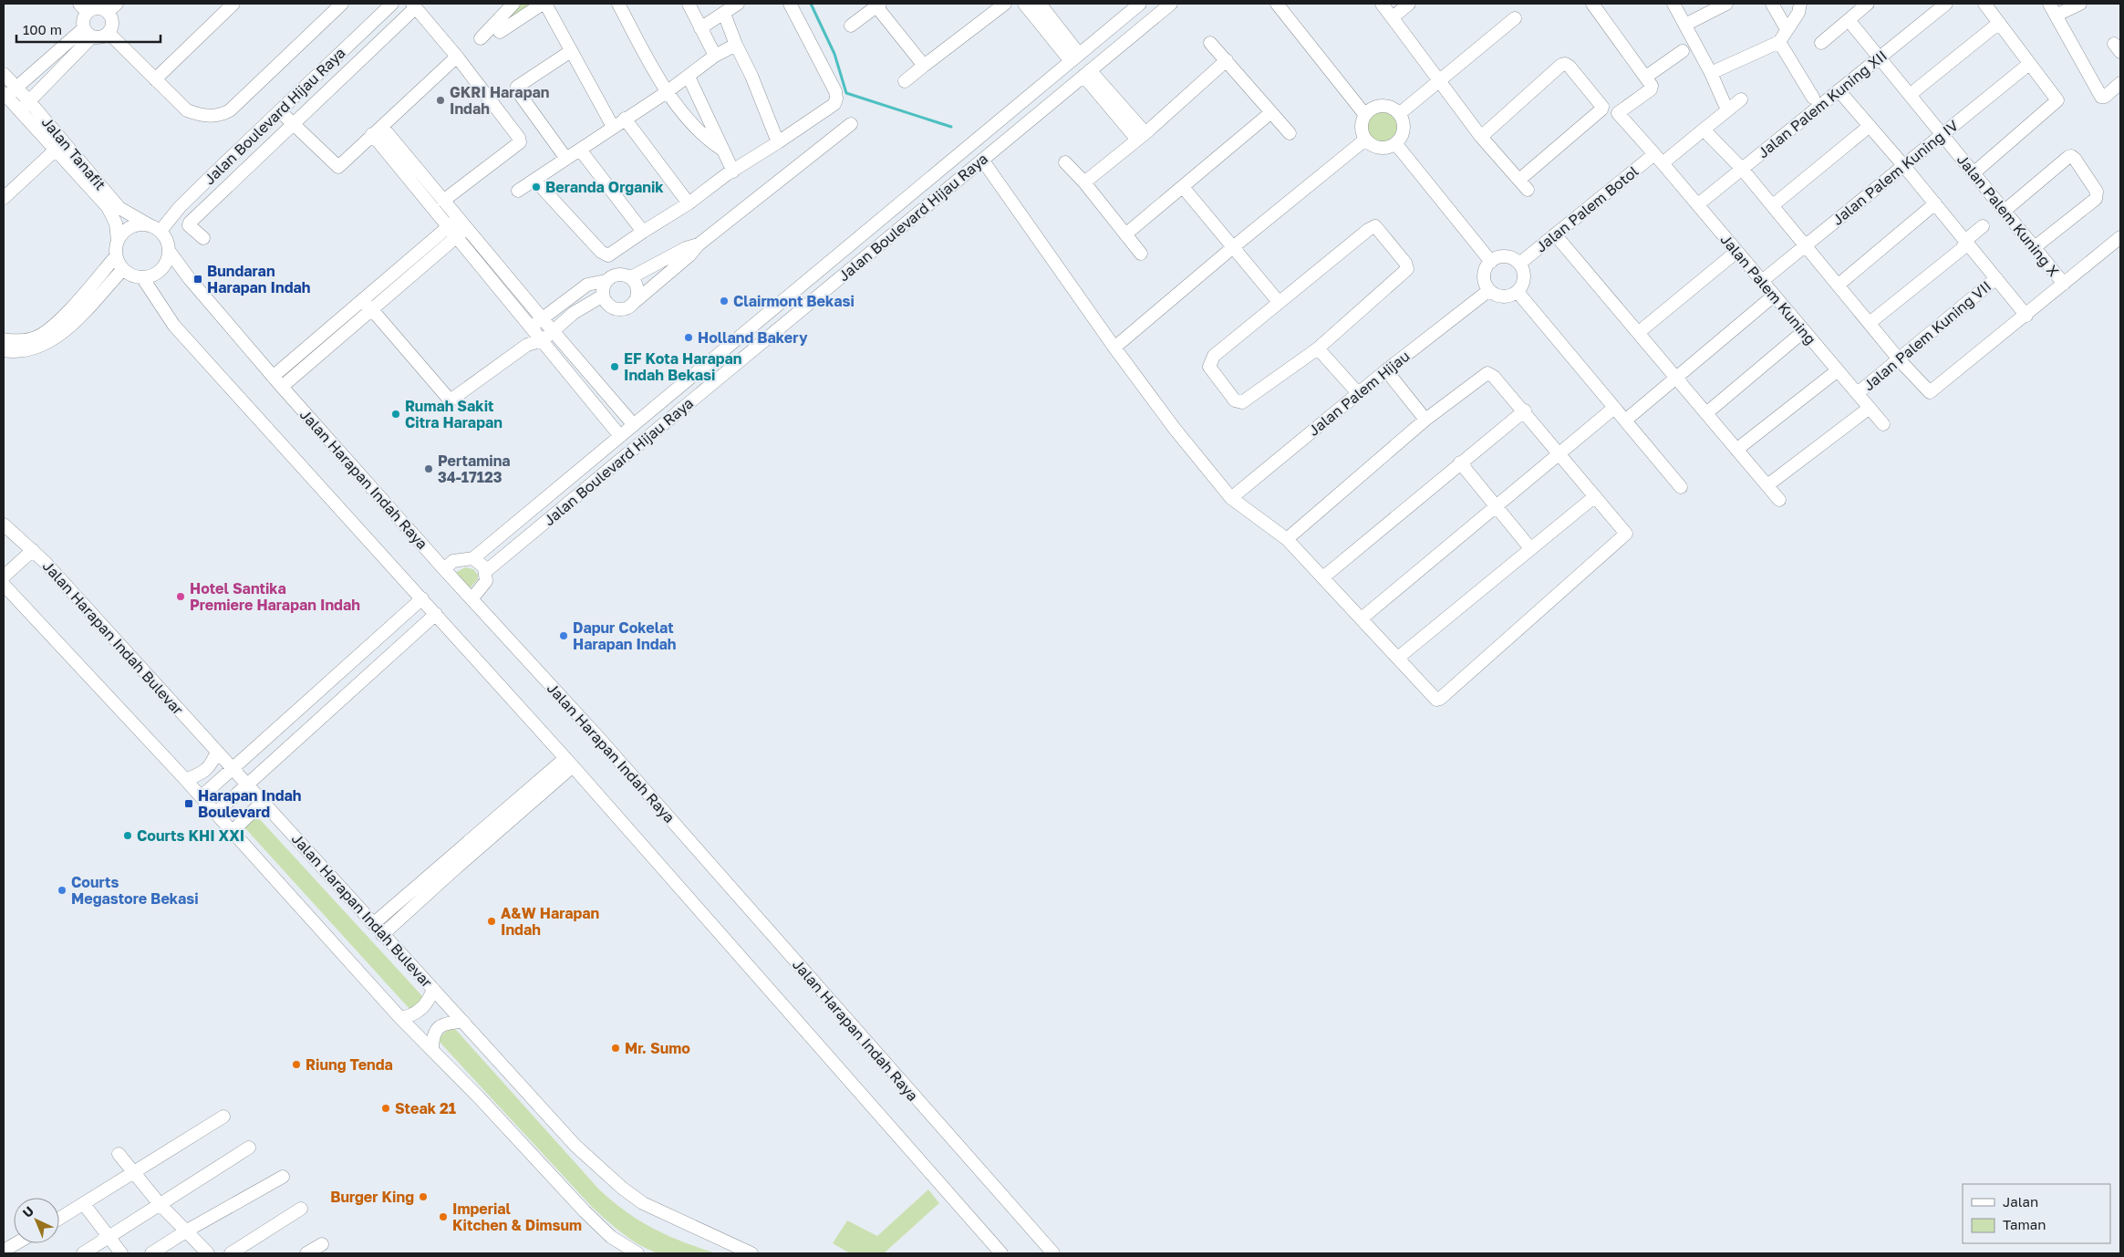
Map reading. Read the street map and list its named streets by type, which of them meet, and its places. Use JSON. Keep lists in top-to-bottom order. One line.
{"streets":{"street":["Jalan Palem Kuning XII","Jalan Boulevard Hijau Raya","Jalan Tanafit","Jalan Palem Kuning IV","Jalan Palem Botol","Jalan Palem Kuning X","Jalan Palem Kuning","Jalan Palem Kuning VII","Jalan Palem Hijau","Jalan Harapan Indah Raya","Jalan Harapan Indah Bulevar"]},"crossings":[["Jalan Palem Kuning XII","Jalan Palem Kuning X"],["Jalan Palem Kuning XII","Jalan Palem Kuning"],["Jalan Boulevard Hijau Raya","Jalan Tanafit"],["Jalan Boulevard Hijau Raya","Jalan Harapan Indah Raya"],["Jalan Tanafit","Jalan Harapan Indah Raya"],["Jalan Palem Kuning IV","Jalan Palem Kuning X"],["Jalan Palem Kuning IV","Jalan Palem Kuning"],["Jalan Palem Botol","Jalan Palem Kuning"],["Jalan Palem Botol","Jalan Palem Hijau"],["Jalan Palem Kuning","Jalan Palem Kuning VII"]],"places":{"other":["GKRI Harapan Indah","Beranda Organik","Clairmont Bekasi","Holland Bakery","EF Kota Harapan Indah Bekasi","Rumah Sakit Citra Harapan","Pertamina 34-17123","Hotel Santika Premiere Harapan Indah","Dapur Cokelat Harapan Indah","Courts KHI XXI","Courts Megastore Bekasi","A&W Harapan Indah","Mr. Sumo","Riung Tenda","Steak 21","Burger King","Imperial Kitchen & Dimsum"],"transit":["Bundaran Harapan Indah","Harapan Indah Boulevard"]},"legend":["Jalan","Taman"],"scale_bar":"100 m","north":"top left"}
